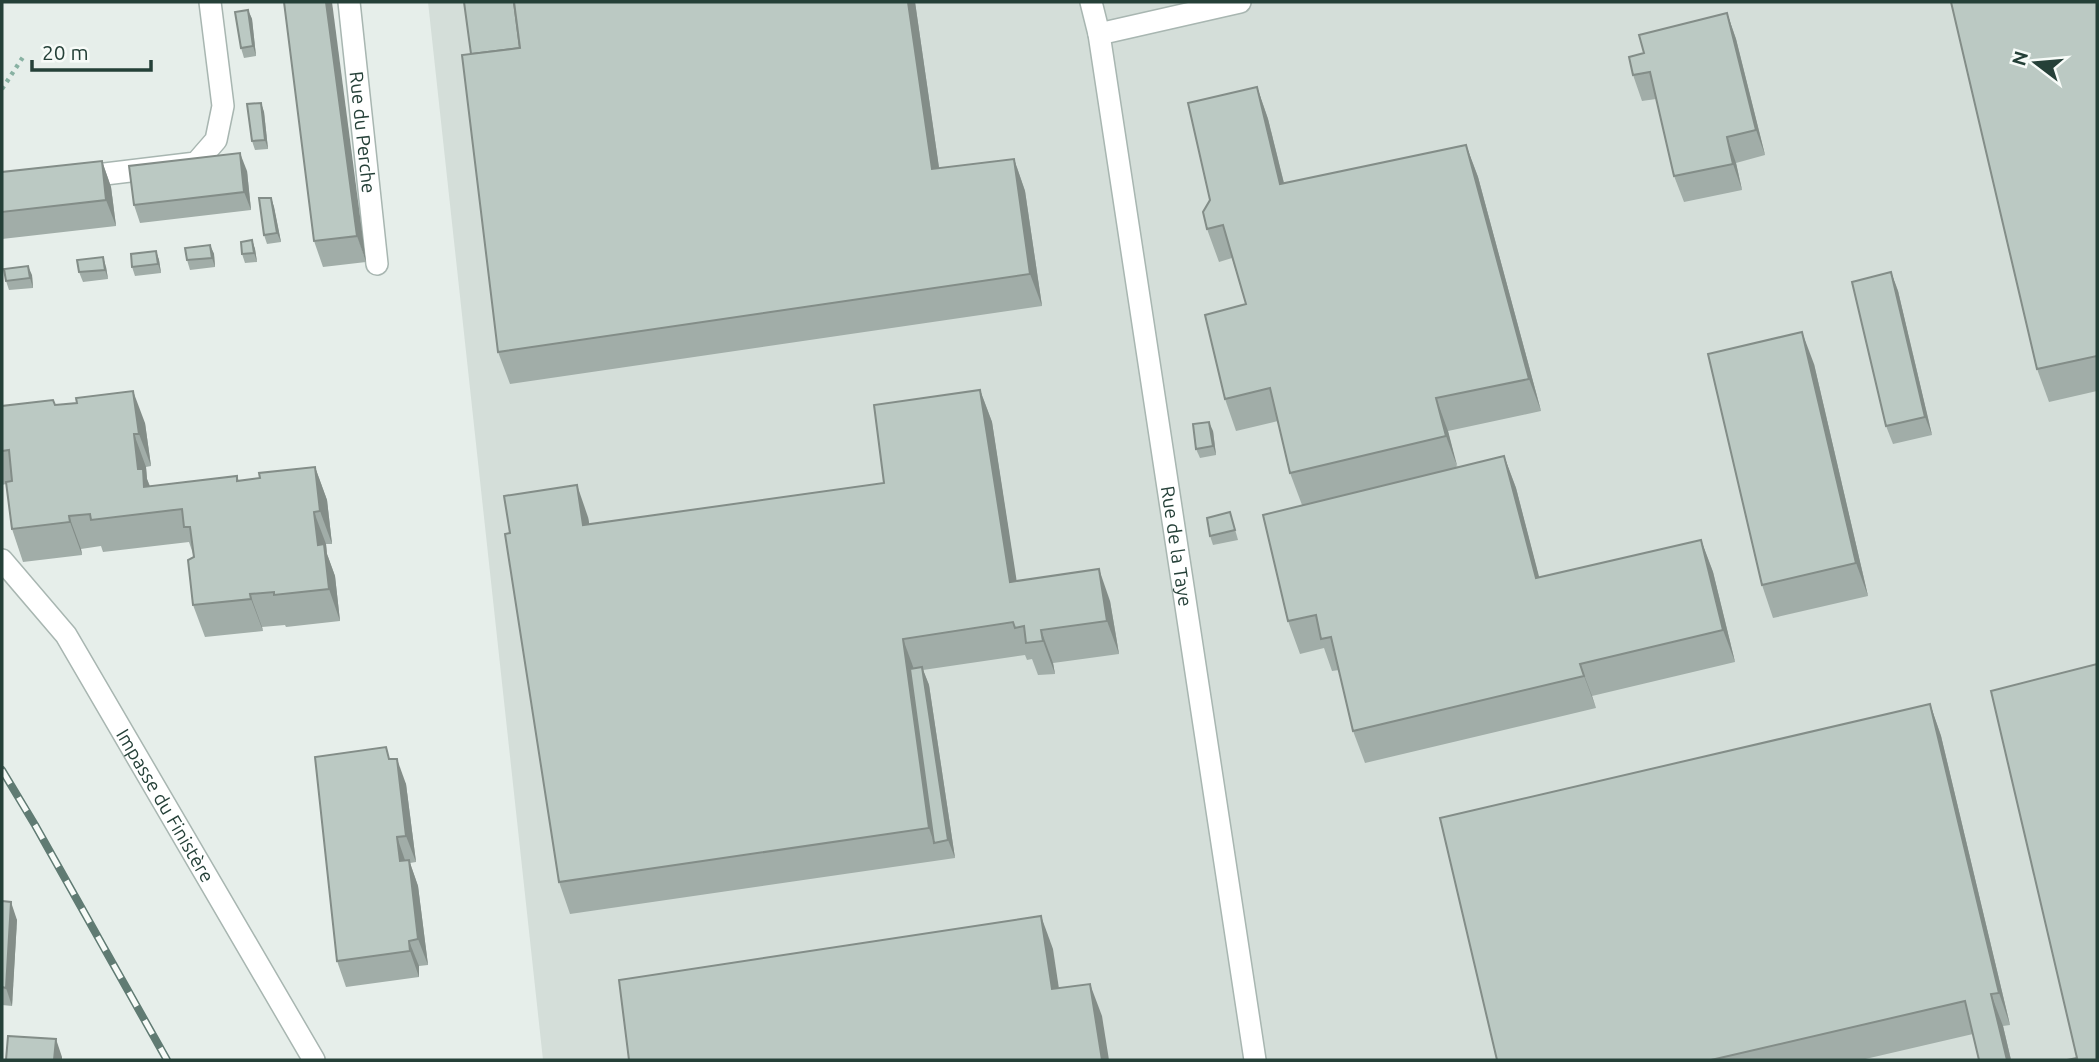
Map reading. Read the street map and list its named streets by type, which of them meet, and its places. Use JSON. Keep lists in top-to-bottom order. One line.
{"streets":{"street":["Rue du Perche","Rue de la Taye","Impasse du Finistère"]},"scale_bar":"20 m","north":"left"}
